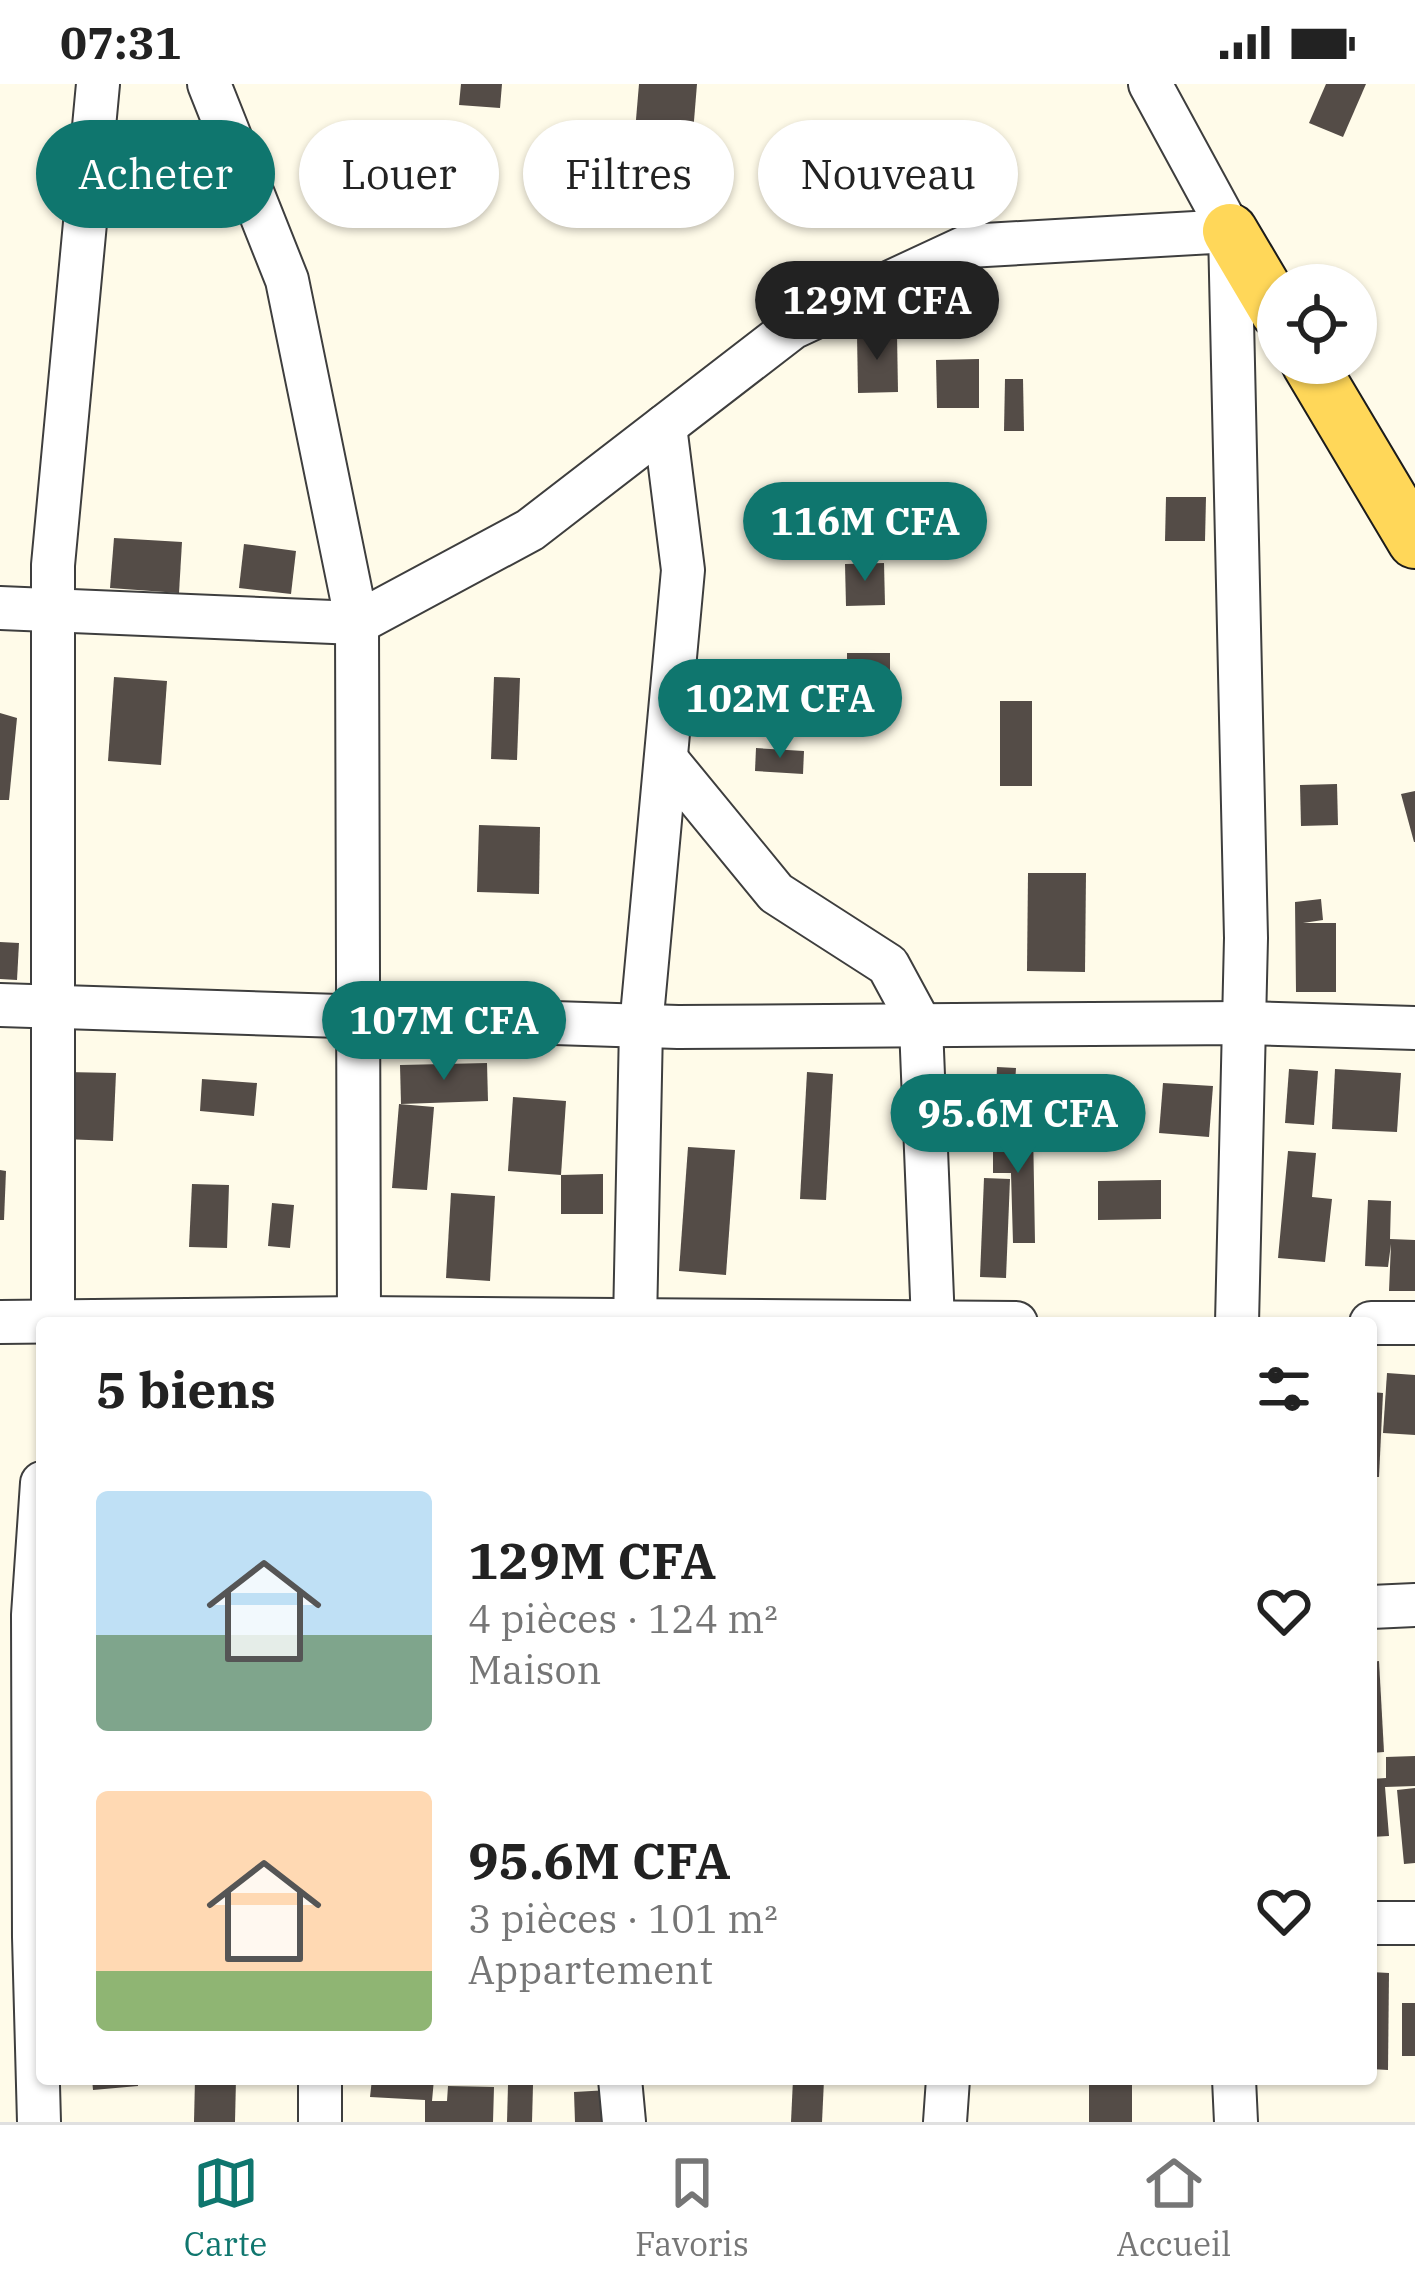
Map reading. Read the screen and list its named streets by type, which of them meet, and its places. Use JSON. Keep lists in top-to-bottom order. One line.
{"page":{"status":"07:31","chip":["Acheter","Louer","Filtres","Nouveau"],"price":["129M CFA","116M CFA","102M CFA","107M CFA","95.6M CFA"],"heading":"5 biens","list":[{"name":"129M CFA","note":"4 pièces · 124 m² · Maison"},{"name":"95.6M CFA","note":"3 pièces · 101 m² · Appartement"}],"tabs":["Carte","Favoris","Accueil"]}}
